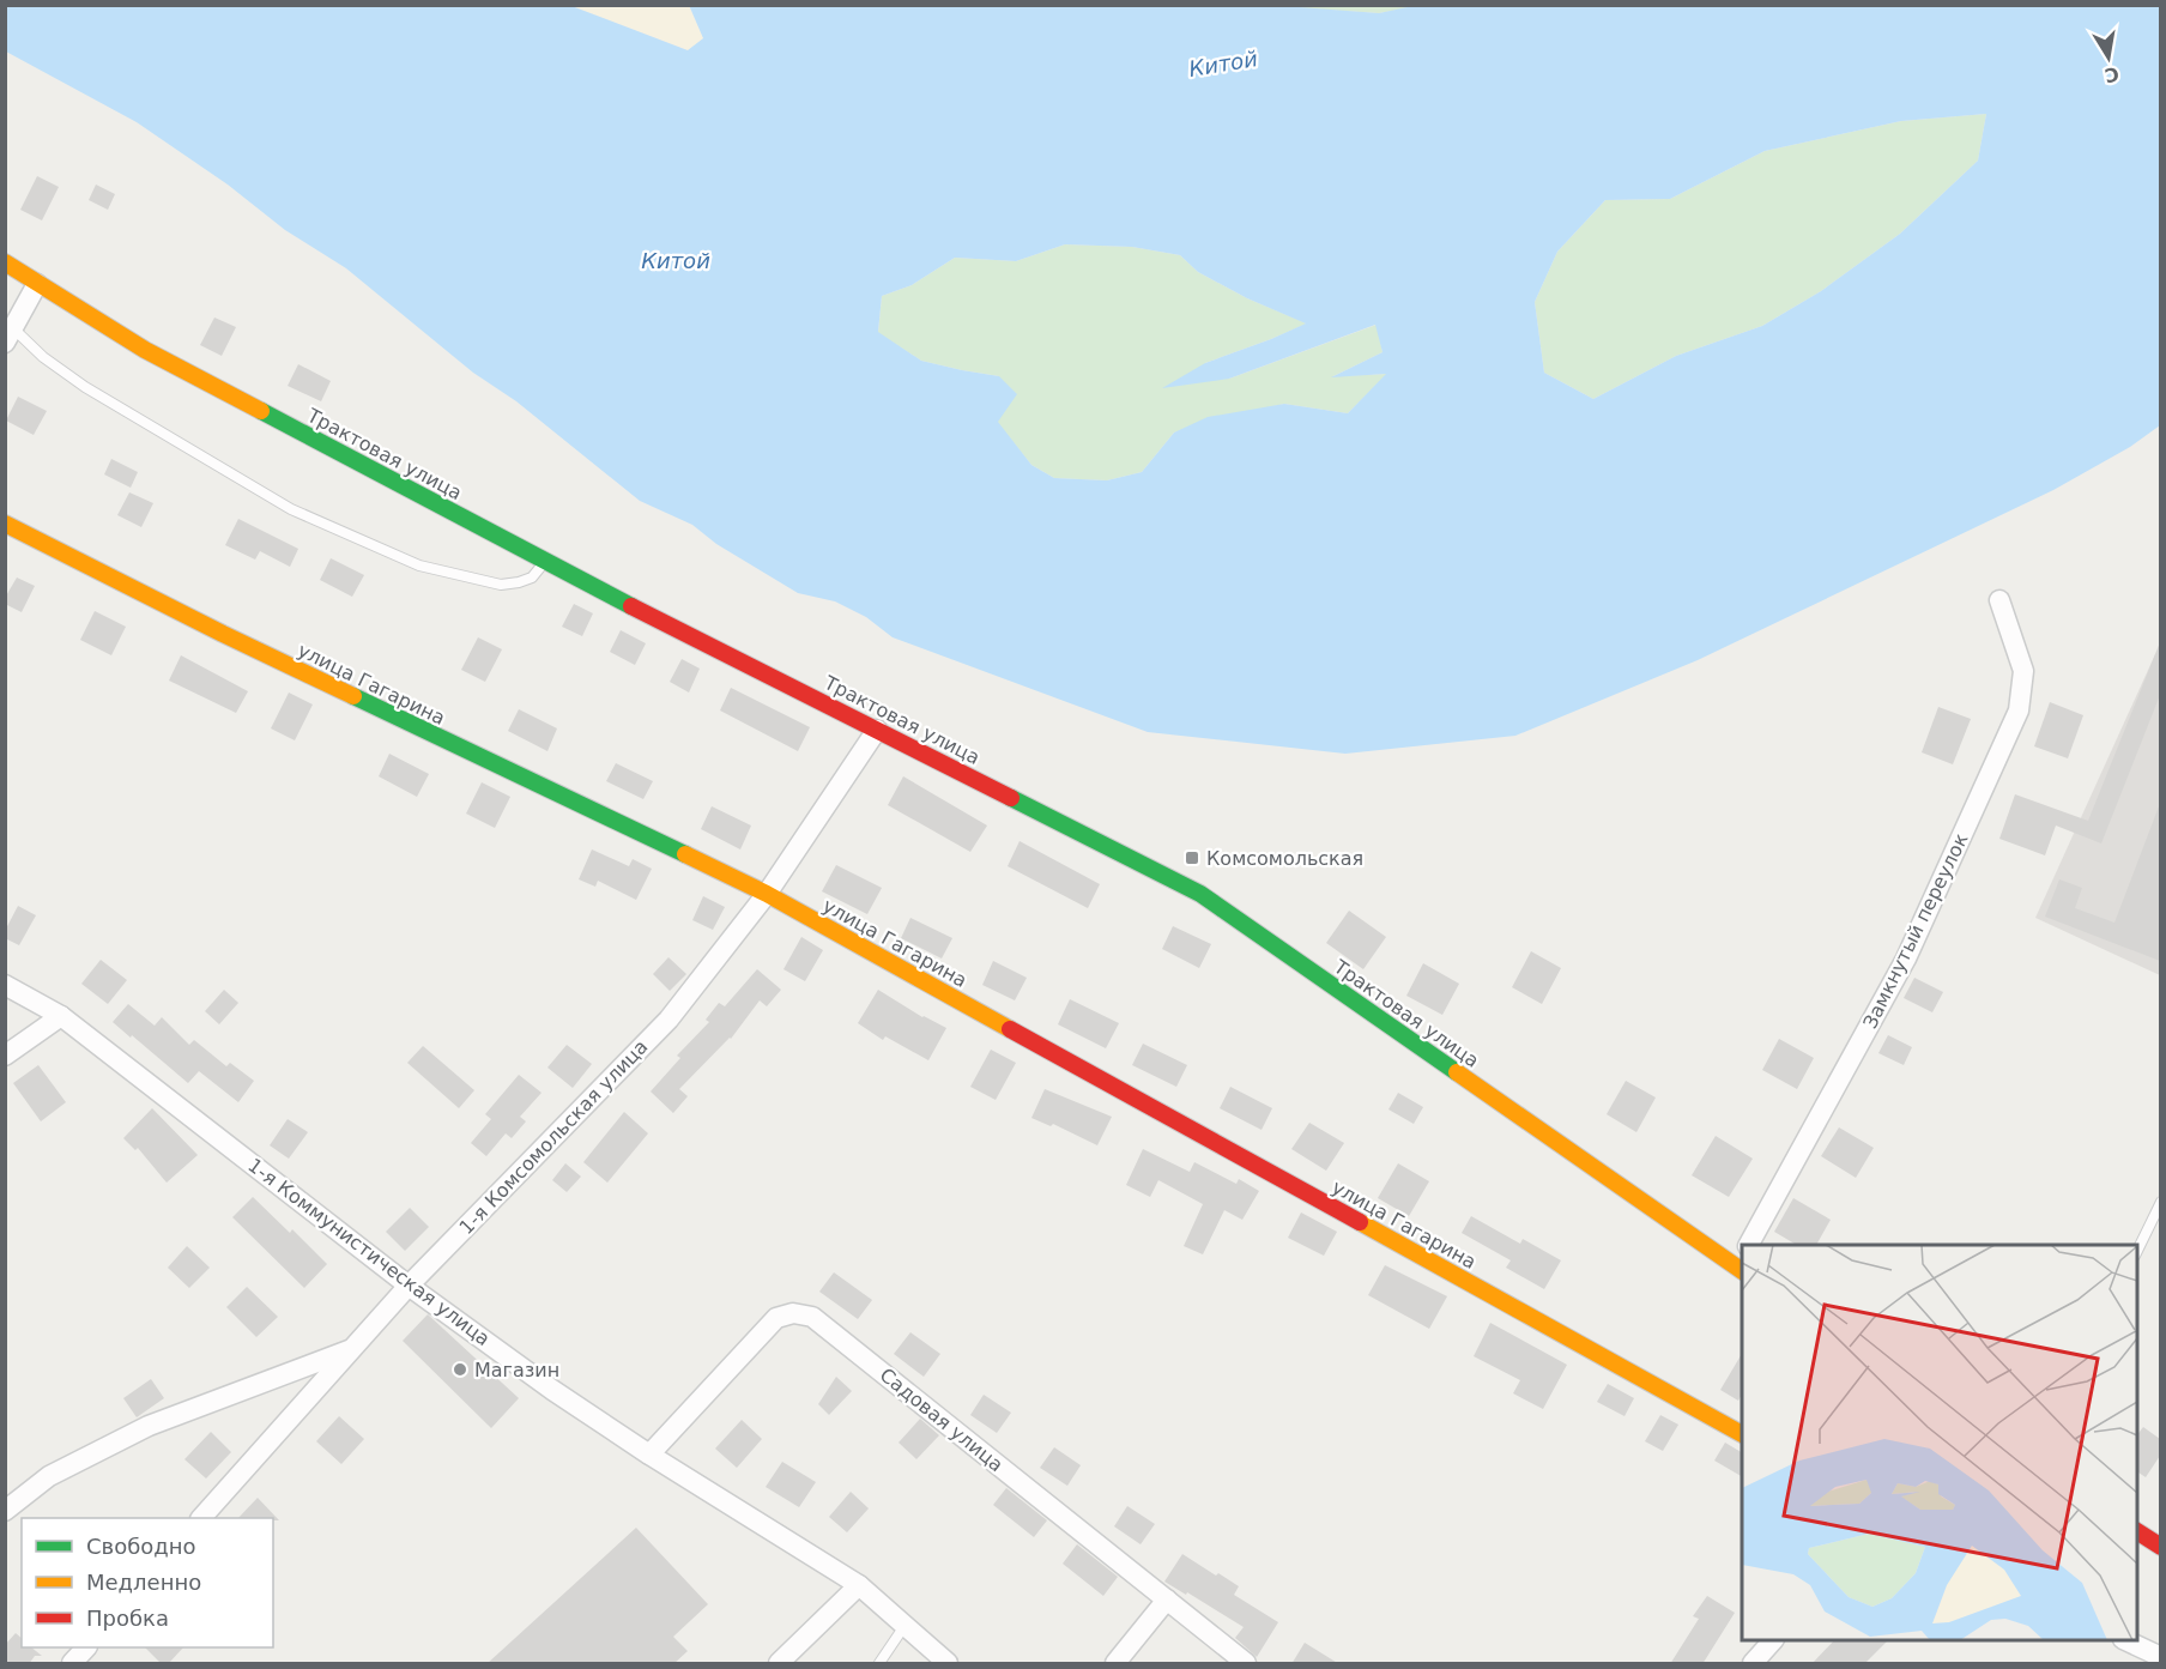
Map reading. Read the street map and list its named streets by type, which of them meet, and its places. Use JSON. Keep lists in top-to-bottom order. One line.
{"streets":{"street":["Трактовая улица","улица Гагарина","Замкнутый переулок","1-я Комсомольская улица","1-я Коммунистическая улица","Садовая улица"]},"crossings":[["Трактовая улица","1-я Комсомольская улица"],["улица Гагарина","1-я Комсомольская улица"],["1-я Комсомольская улица","1-я Коммунистическая улица"],["1-я Коммунистическая улица","Садовая улица"]],"water":["Китой"],"places":{"transit":["Комсомольская"],"other":["Магазин"]},"legend":["Свободно","Медленно","Пробка"],"north":"bottom"}
